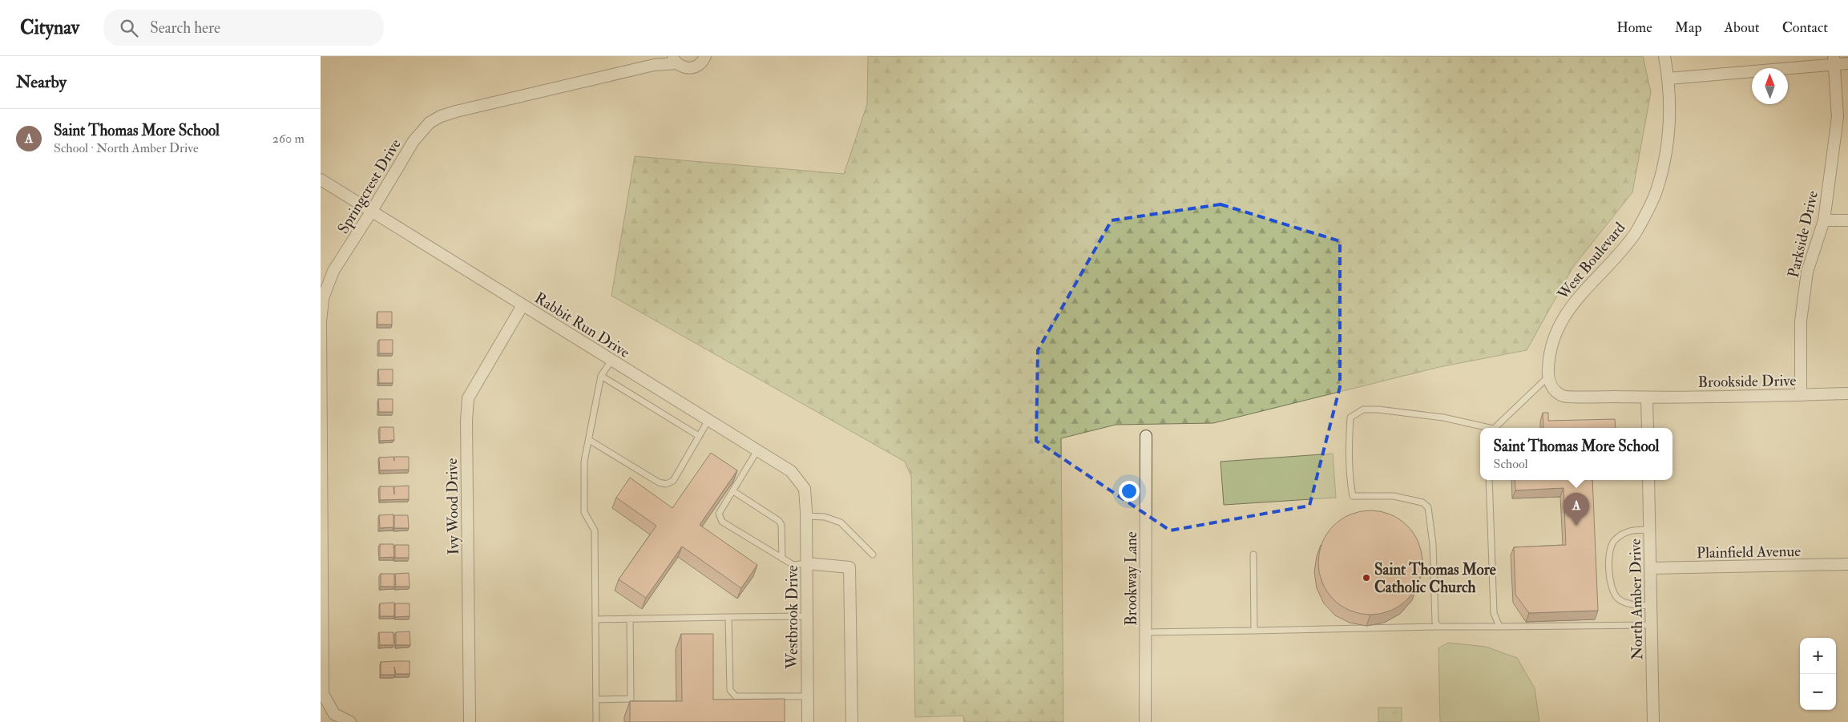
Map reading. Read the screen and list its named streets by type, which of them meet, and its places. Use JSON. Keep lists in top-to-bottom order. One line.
{"streets":{"street":["Springcrest Drive","Parkside Drive","West Boulevard","Rabbit Run Drive","Brookside Drive","Ivy Wood Drive","Plainfield Avenue","Brookway Lane","North Amber Drive","Westbrook Drive"]},"crossings":[["Springcrest Drive","Rabbit Run Drive"],["Parkside Drive","Brookside Drive"],["Rabbit Run Drive","Ivy Wood Drive"],["Rabbit Run Drive","Westbrook Drive"],["Plainfield Avenue","North Amber Drive"]],"places":["Saint Thomas More Catholic Church"],"north":"top","page":{"header":"Citynav","search":"Search here","nav":["Home","Map","About","Contact"],"heading":"Nearby","list":[{"mark":"A","name":"Saint Thomas More School","note":"School · North Amber Drive","value":"260 m"}],"popup":["Saint Thomas More School","School"],"pins":"A","map_buttons":["+","−"]}}
